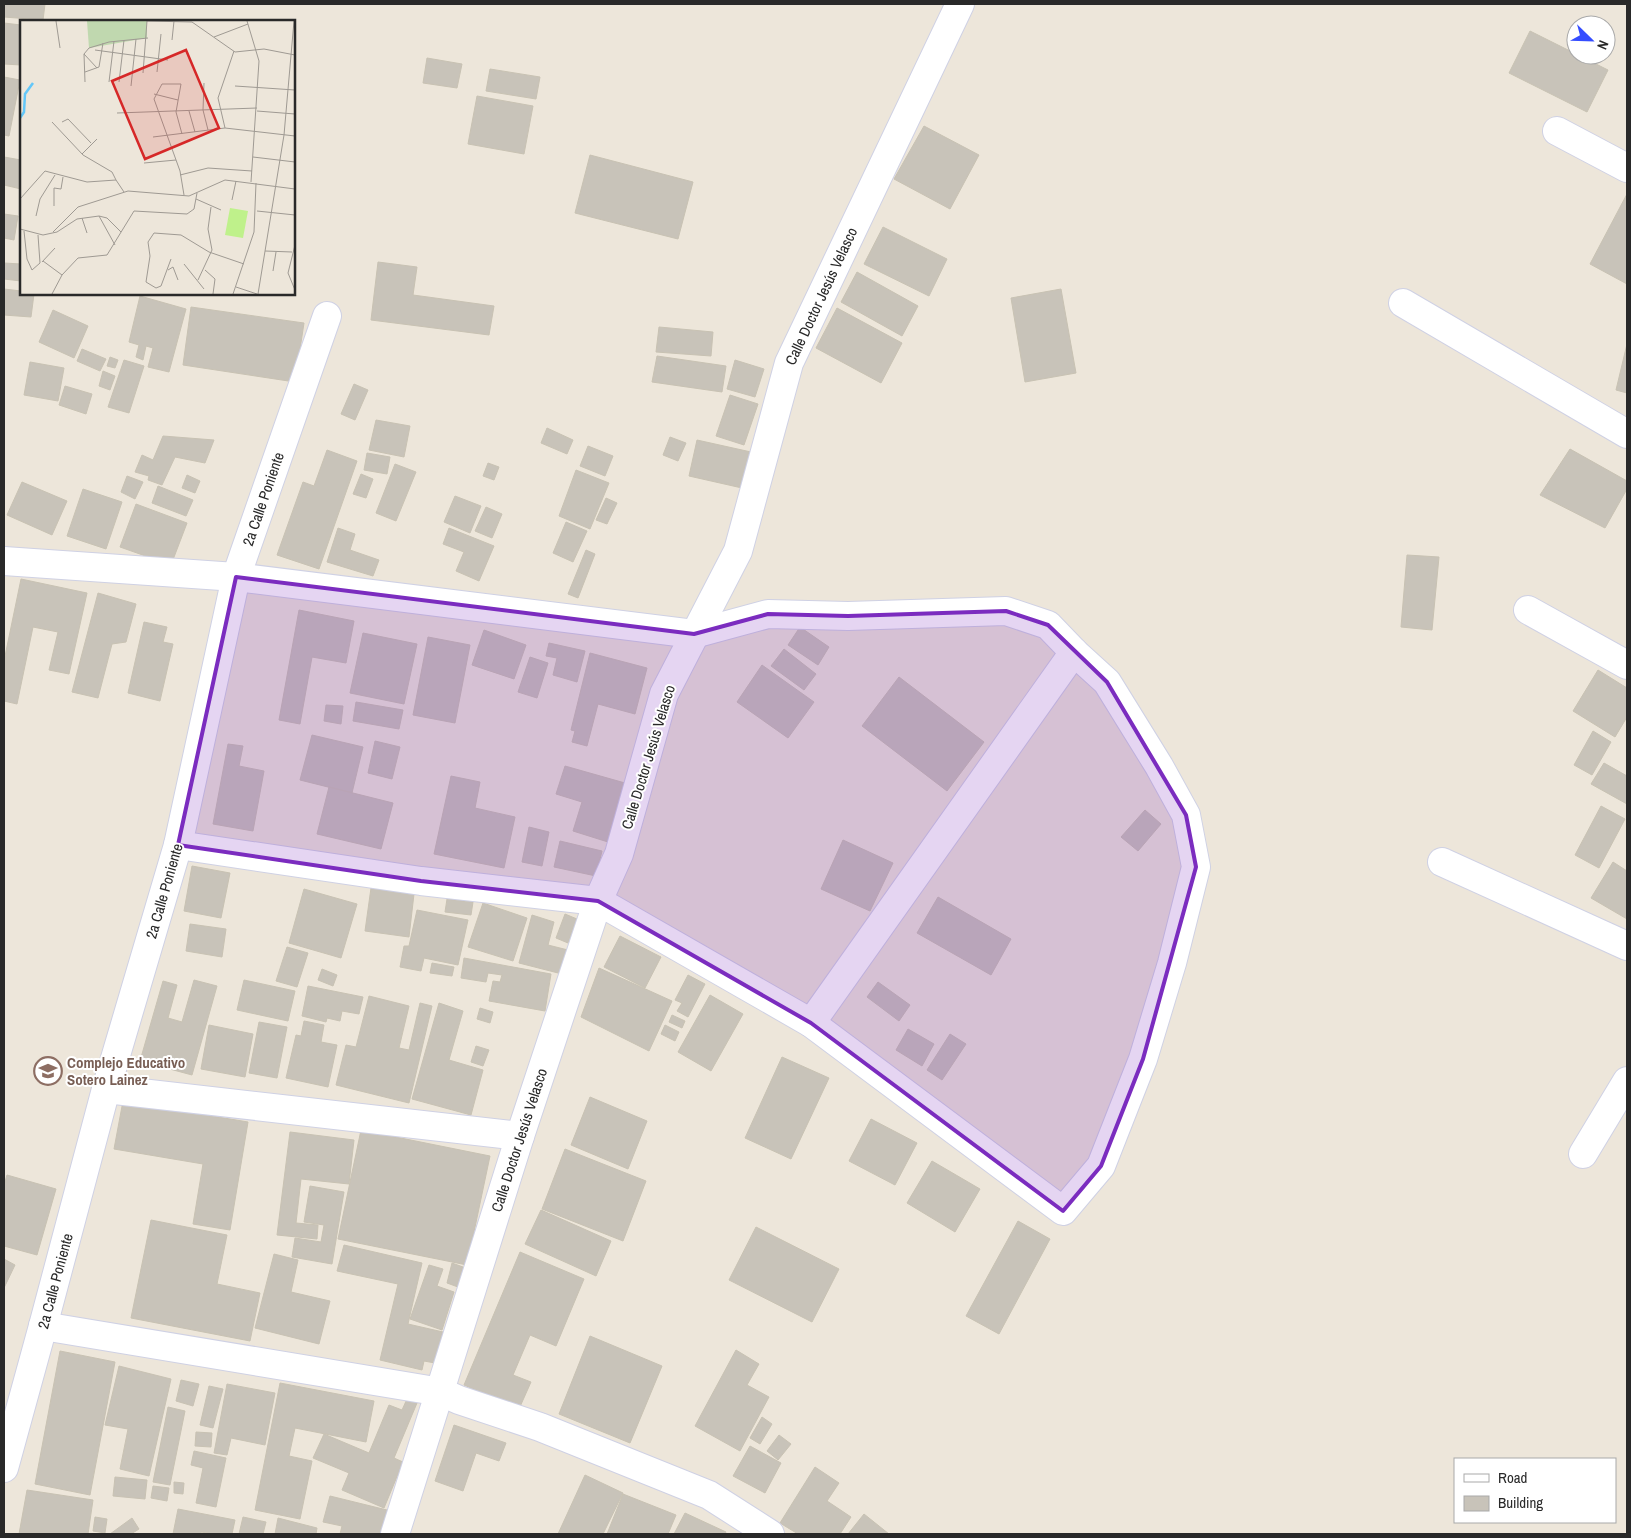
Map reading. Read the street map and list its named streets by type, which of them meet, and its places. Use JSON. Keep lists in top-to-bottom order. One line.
{"streets":{"street":["Calle Doctor Jesús Velasco","2a Calle Poniente"]},"places":{"school or university":["Complejo Educativo Sotero Lainez"]},"legend":["Road","Building"],"north":"bottom right"}
